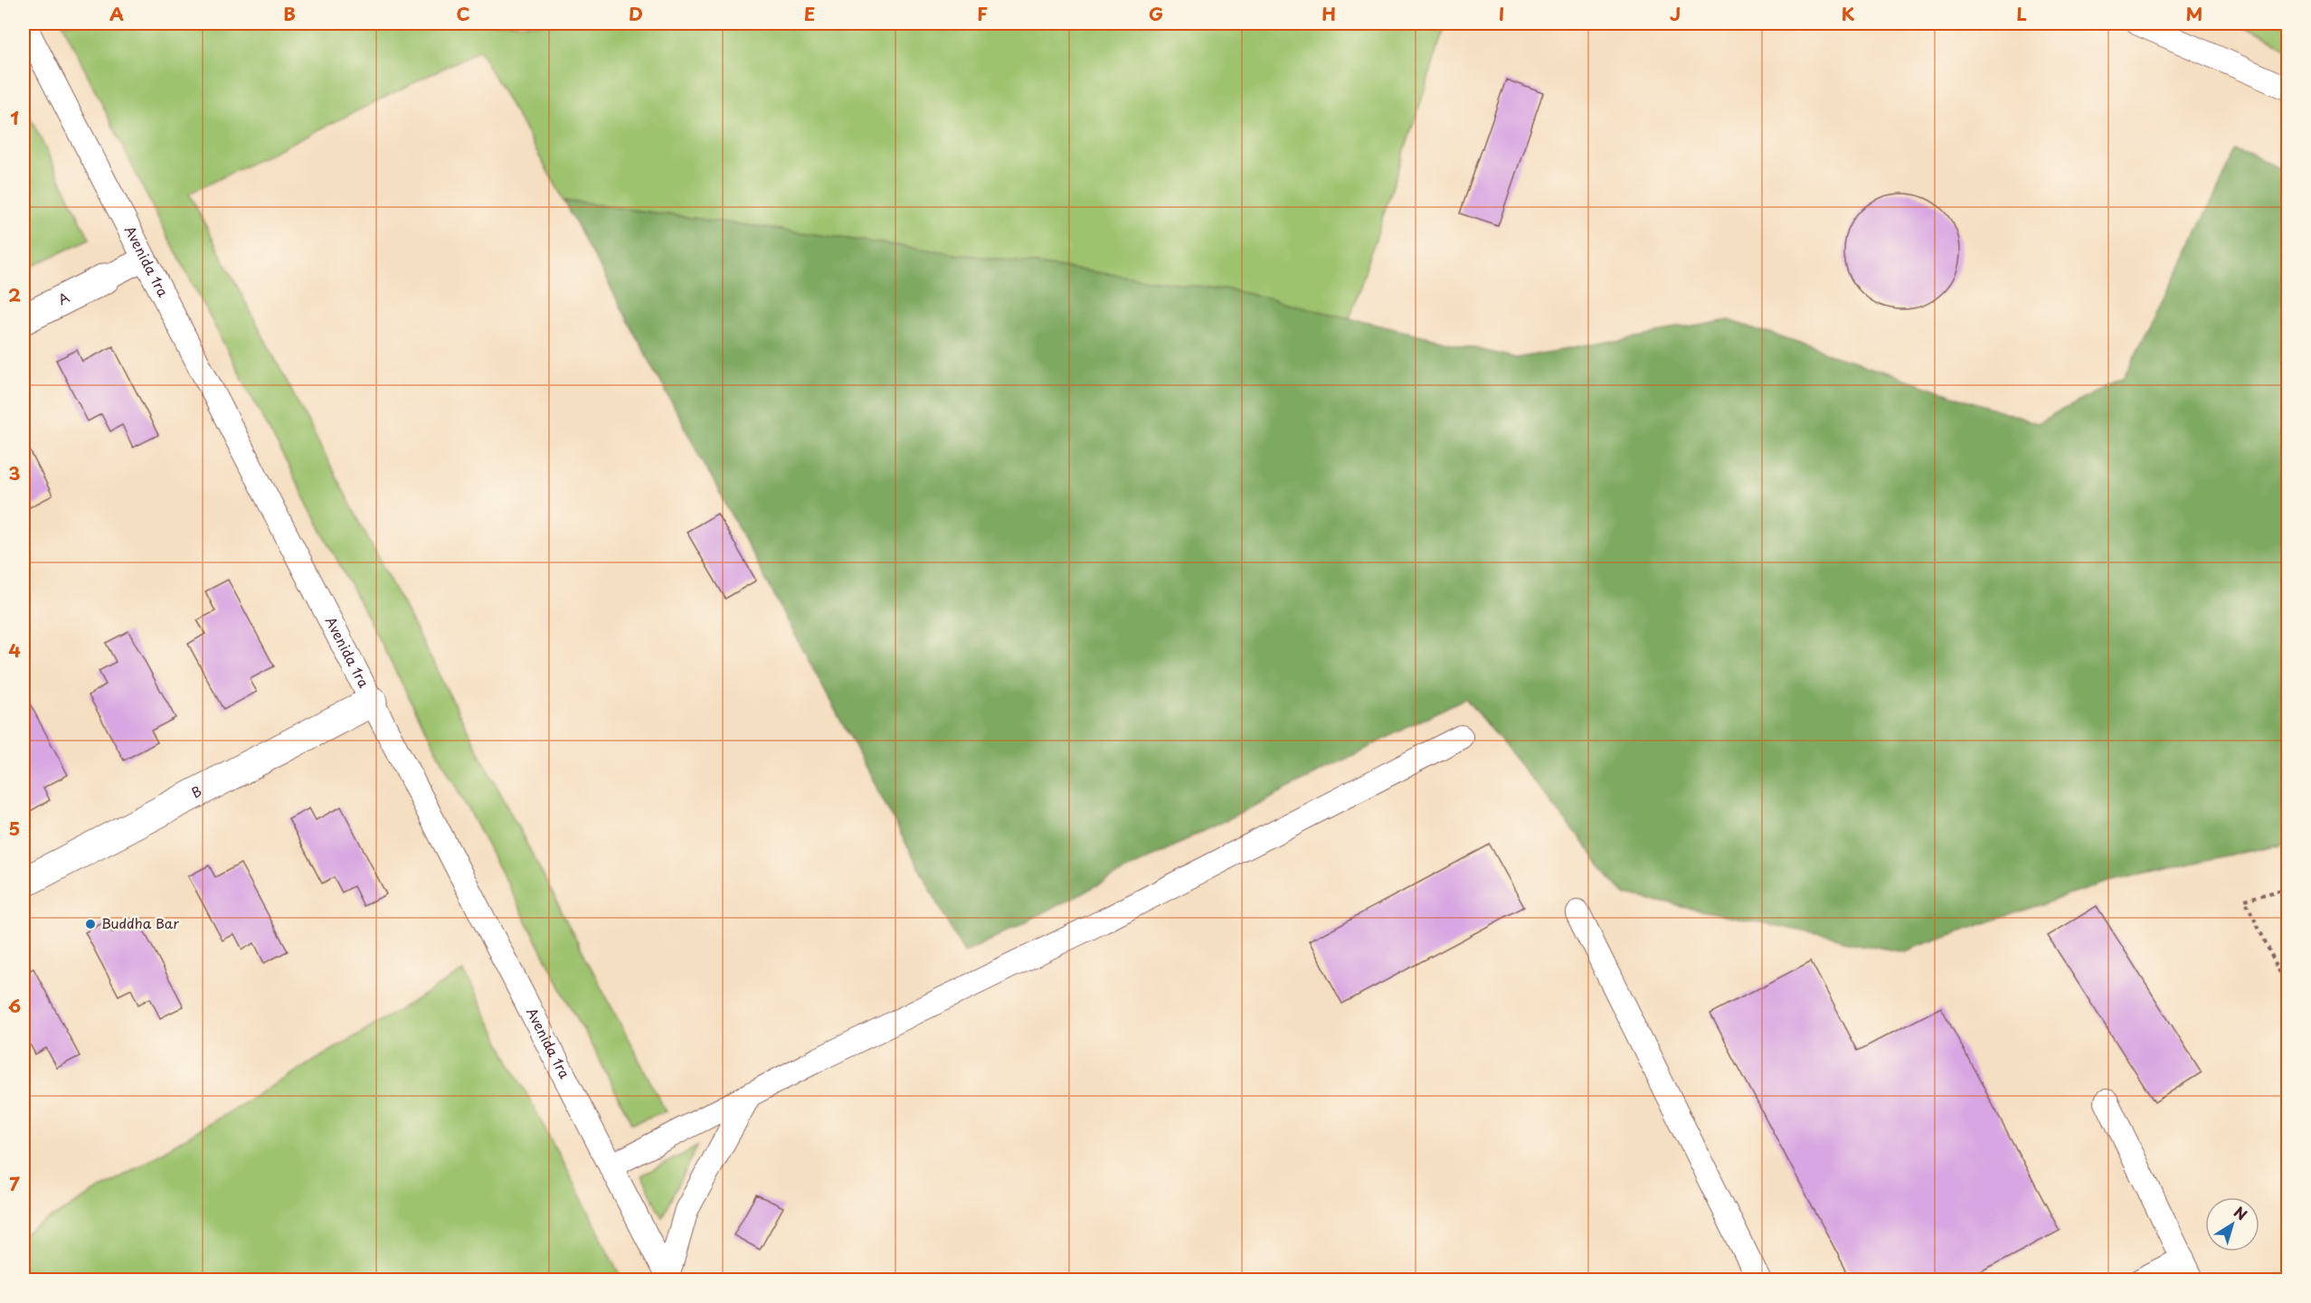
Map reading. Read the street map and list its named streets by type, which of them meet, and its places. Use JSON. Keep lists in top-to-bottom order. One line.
{"streets":{"street":["A","B"],"lane":["Avenida 1ra"]},"crossings":[["Avenida 1ra","B"]],"places":["Buddha Bar"],"north":"top right","grid":{"columns":["A","B","C","D","E","F","G","H","I","J","K","L","M"],"rows":["1","2","3","4","5","6","7"]}}
